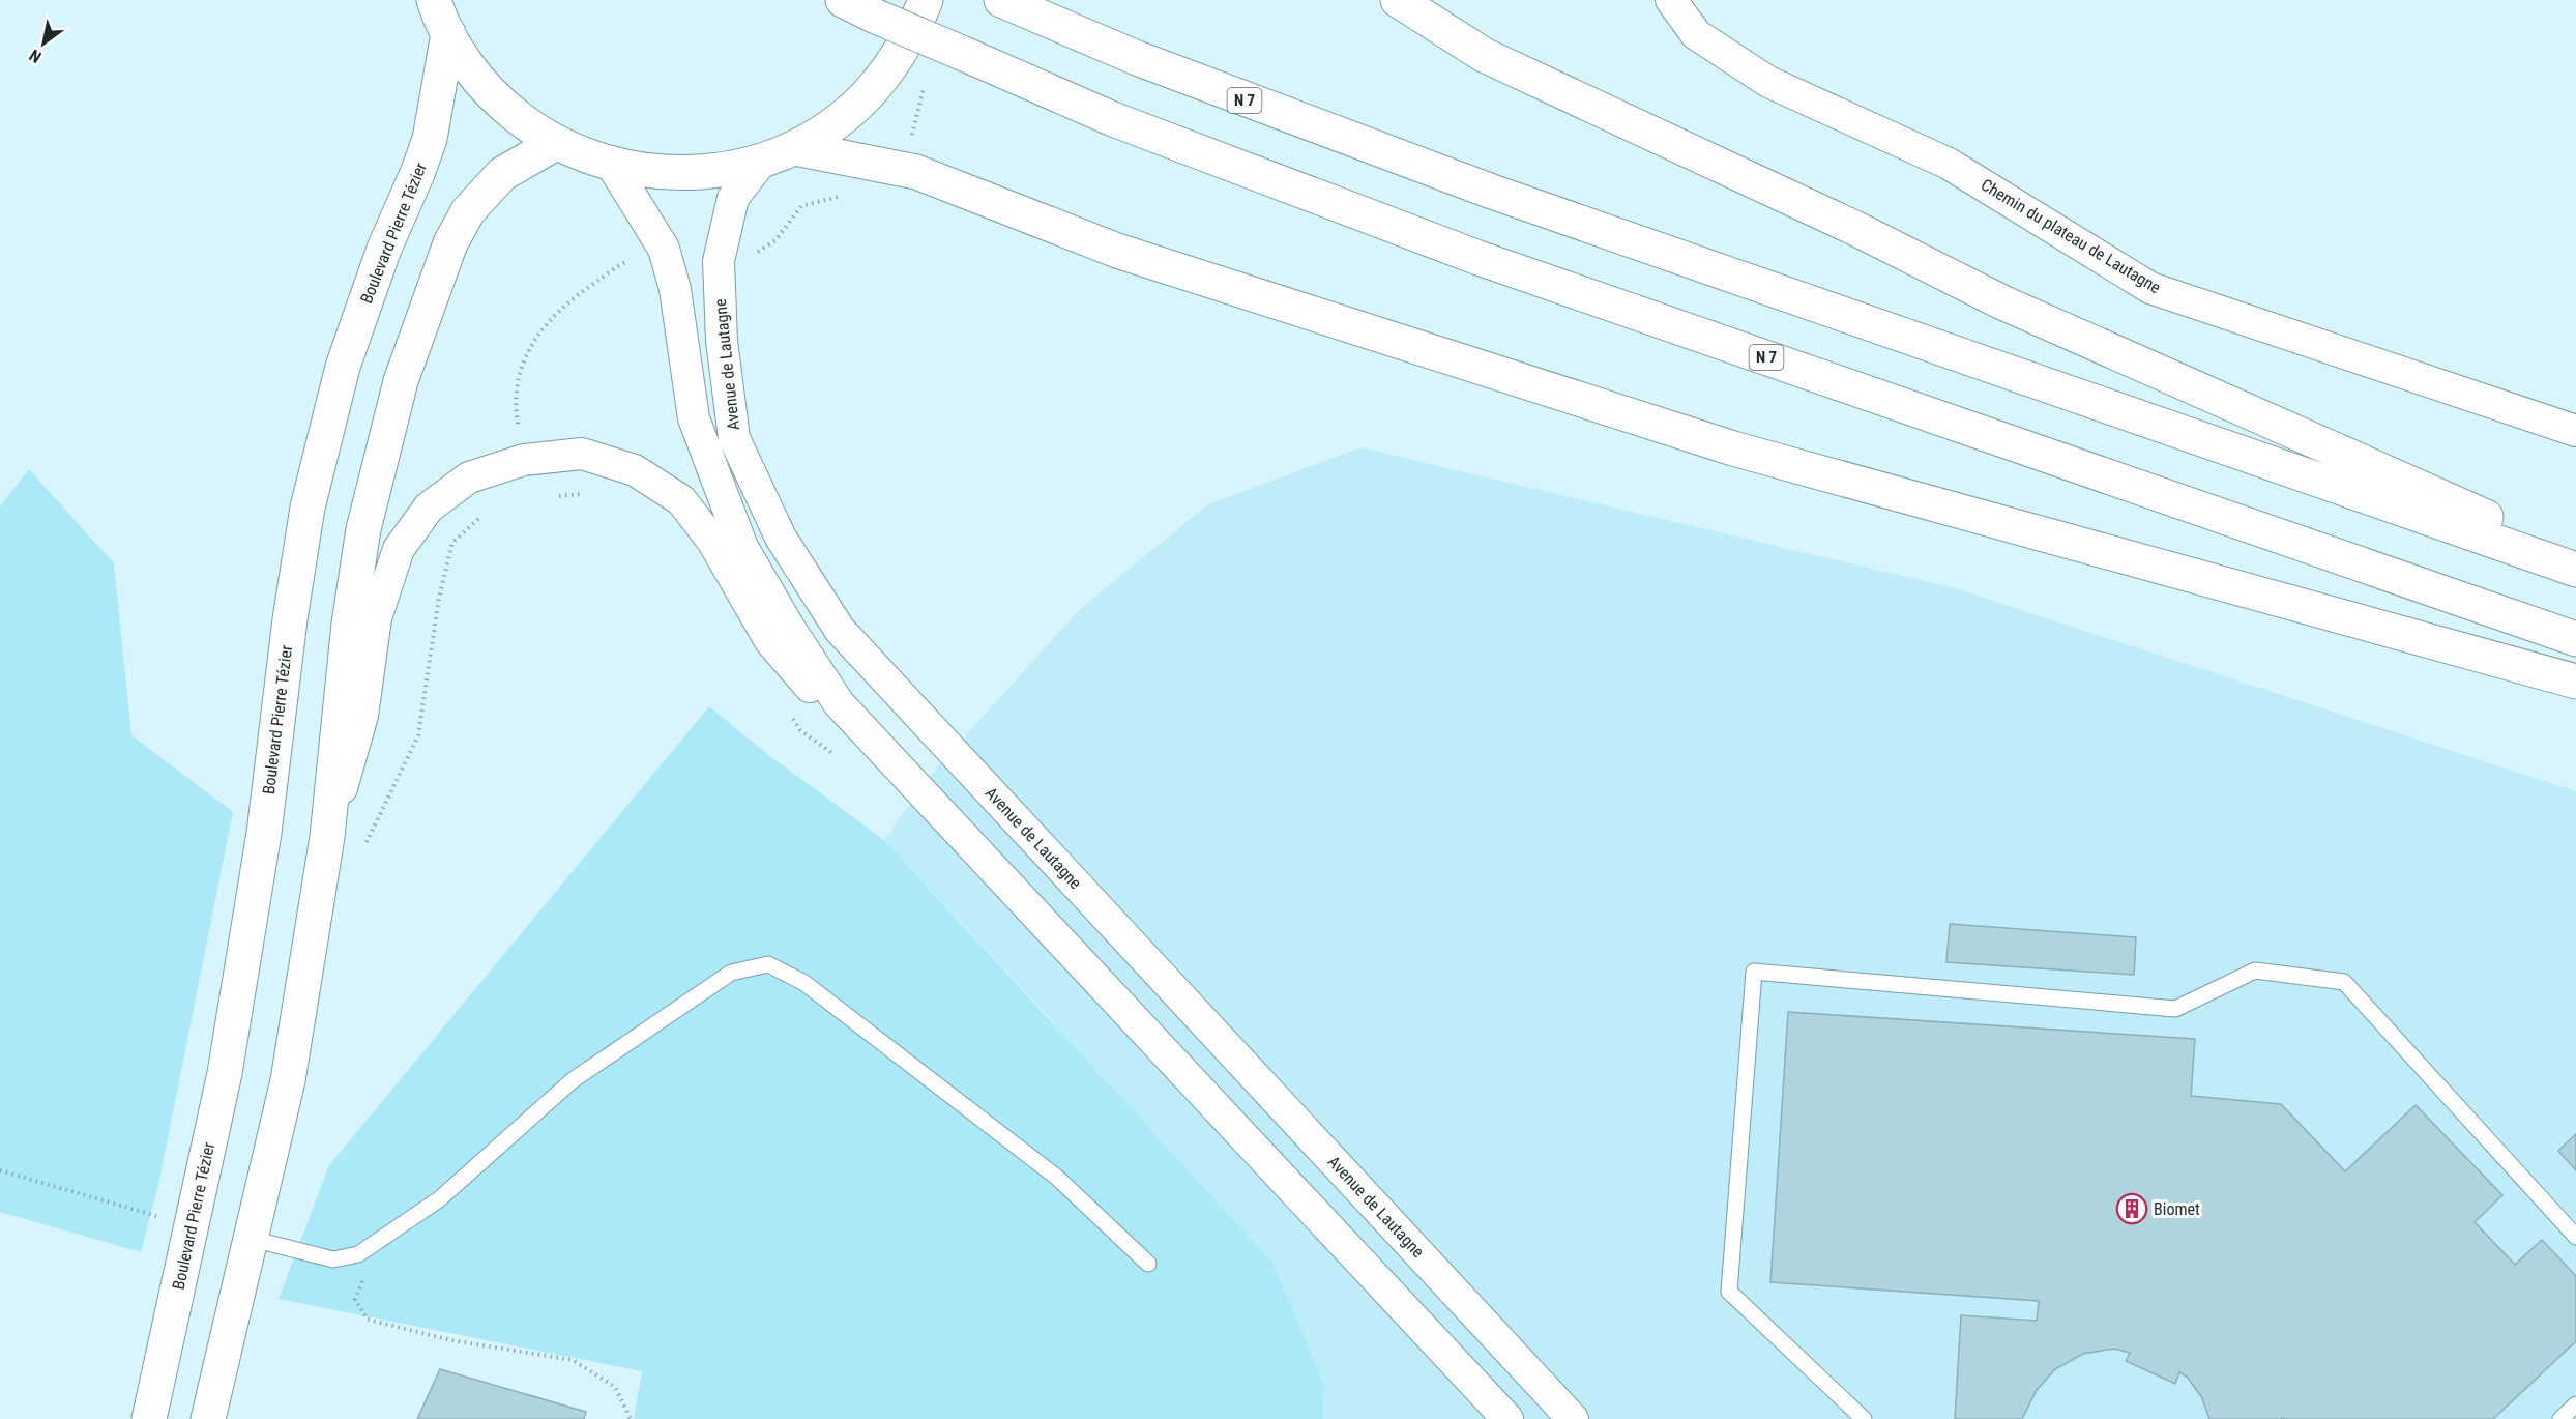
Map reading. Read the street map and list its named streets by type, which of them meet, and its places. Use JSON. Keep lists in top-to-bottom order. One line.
{"streets":{"main road":["N 7","Boulevard Pierre Tézier"],"street":["Chemin du plateau de Lautagne","Avenue de Lautagne"]},"places":{"building":["Biomet"]},"north":"bottom left"}
